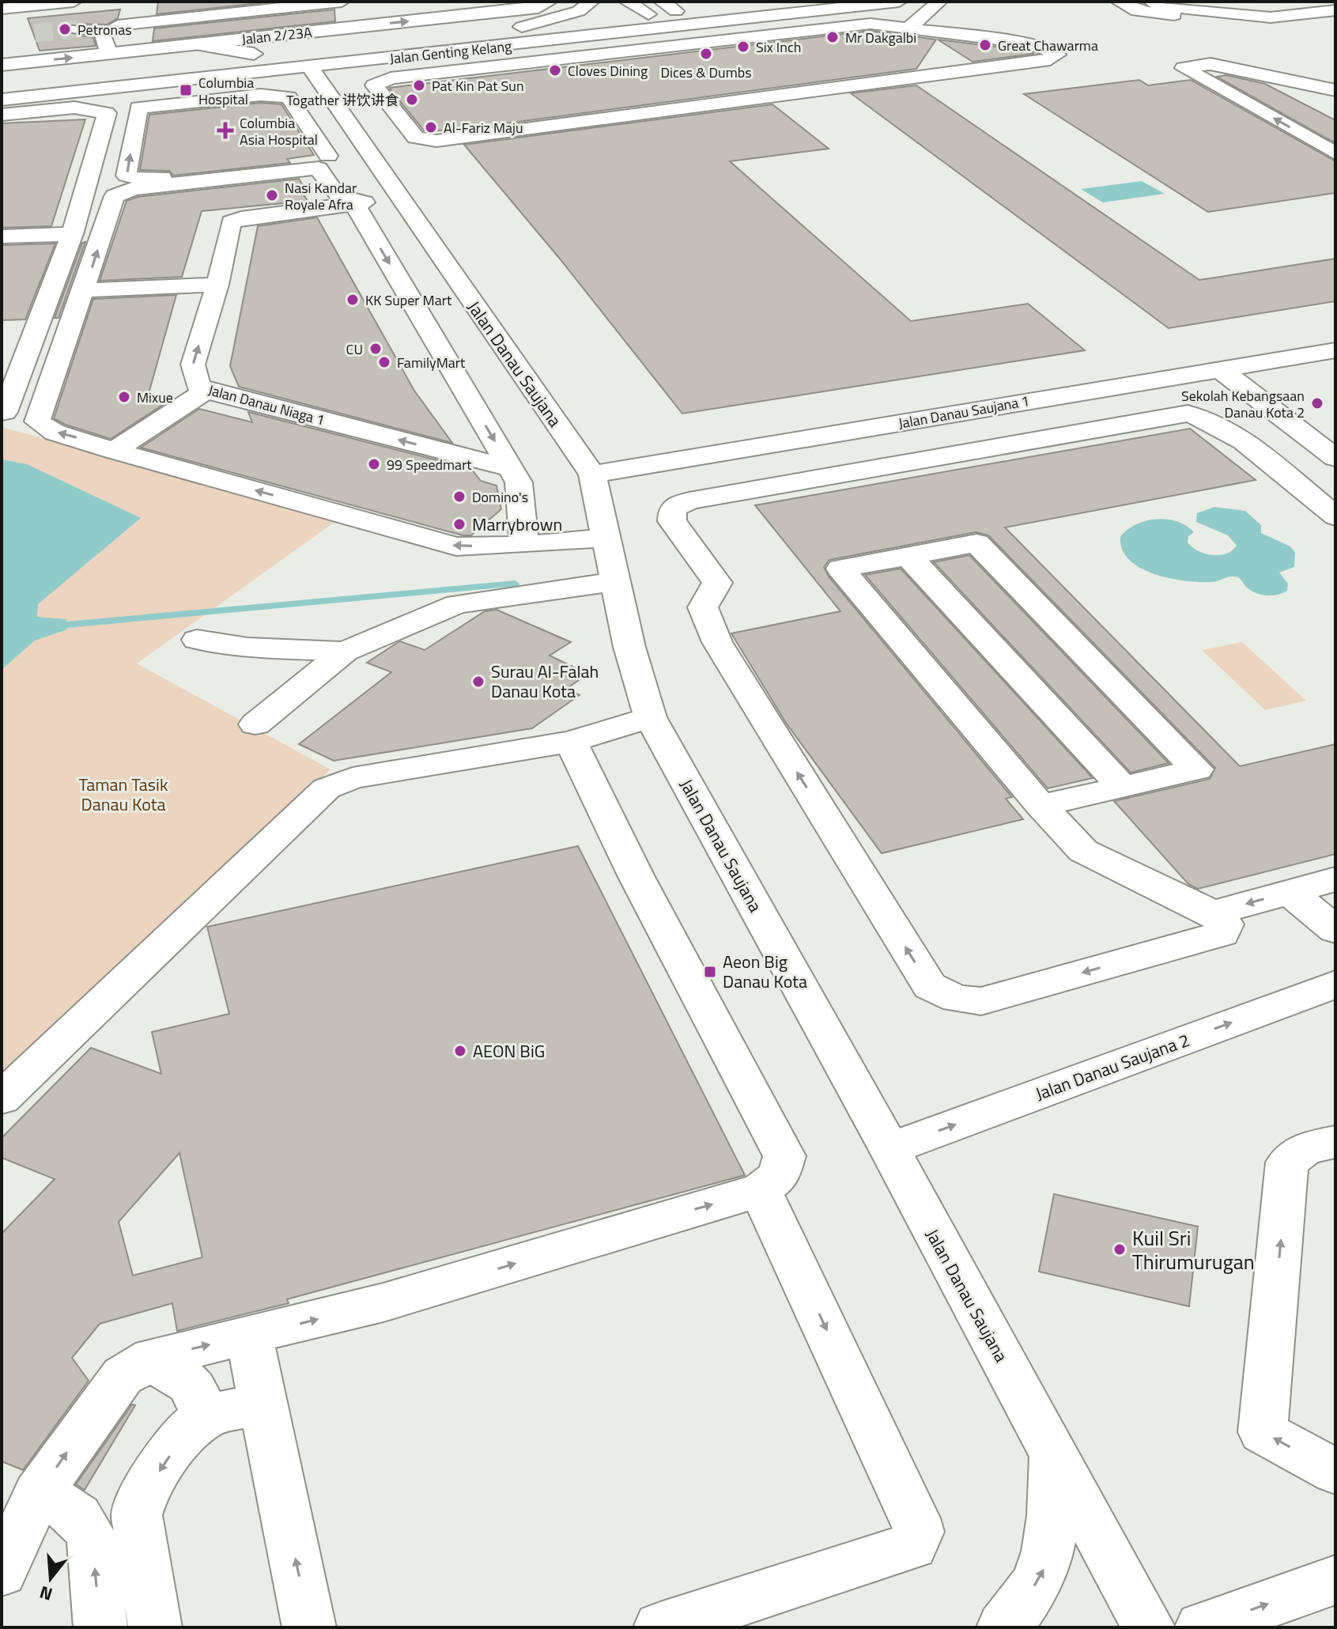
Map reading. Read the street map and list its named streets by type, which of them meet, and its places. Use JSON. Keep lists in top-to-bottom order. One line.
{"streets":{"street":["Jalan 2/23A","Jalan Genting Kelang","Jalan Danau Saujana","Jalan Danau Niaga 1","Jalan Danau Saujana 1","Jalan Danau Saujana 2"]},"crossings":[["Jalan Genting Kelang","Jalan Danau Saujana"],["Jalan Danau Saujana","Jalan Danau Saujana 1"],["Jalan Danau Saujana","Jalan Danau Saujana 2"]],"parks":["Taman Tasik Danau Kota"],"places":{"other":["Petronas","Mr Dakgalbi","Great Chawarma","Six Inch","Dices & Dumbs","Cloves Dining","Pat Kin Pat Sun","Togather 讲饮讲食","Al-Fariz Maju","Nasi Kandar Royale Afra","KK Super Mart","CU","FamilyMart","Mixue","Sekolah Kebangsaan Danau Kota 2","99 Speedmart","Domino's","Marrybrown","Surau Al-Falah Danau Kota","AEON BiG","Kuil Sri Thirumurugan"],"transit":["Columbia Hospital","Aeon Big Danau Kota"],"health":["Columbia Asia Hospital"]},"north":"bottom"}
